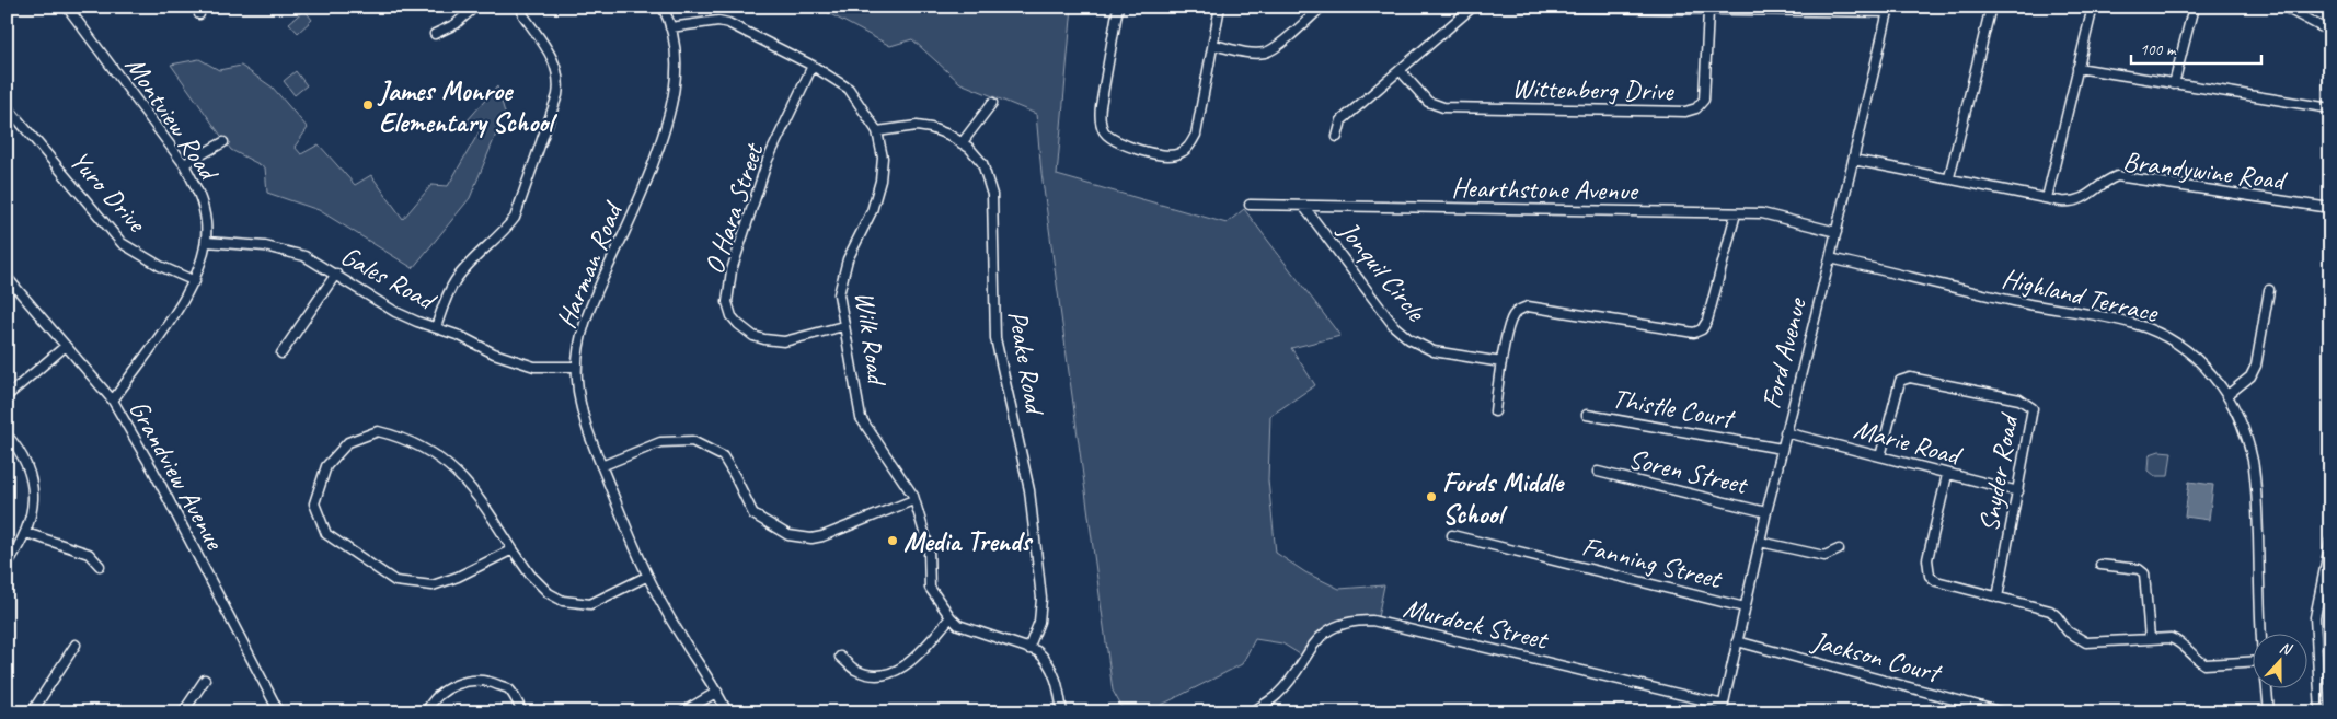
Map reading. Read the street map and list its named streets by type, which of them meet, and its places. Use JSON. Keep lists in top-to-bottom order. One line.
{"streets":{"street":["Wittenberg Drive","Montview Road","Brandywine Road","Hearthstone Avenue","Yuro Drive","O Hara Street","Harman Road","Jonquil Circle","Gales Road","Highland Terrace","Wilk Road","Ford Avenue","Peake Road","Thistle Court","Marie Road","Soren Street","Grandview Avenue","Snyder Road","Fanning Street","Murdock Street","Jackson Court"]},"crossings":[["Montview Road","Yuro Drive"],["Montview Road","Gales Road"],["Montview Road","Grandview Avenue"],["Brandywine Road","Ford Avenue"],["Hearthstone Avenue","Jonquil Circle"],["Hearthstone Avenue","Ford Avenue"],["O Hara Street","Wilk Road"],["Harman Road","Gales Road"],["Harman Road","Wilk Road"],["Highland Terrace","Ford Avenue"],["Wilk Road","Peake Road"],["Ford Avenue","Thistle Court"],["Ford Avenue","Marie Road"],["Ford Avenue","Soren Street"],["Ford Avenue","Fanning Street"],["Ford Avenue","Murdock Street"],["Ford Avenue","Jackson Court"],["Marie Road","Snyder Road"]],"places":["James Monroe Elementary School","Fords Middle School","Media Trends"],"scale_bar":"100 m","north":"top"}
